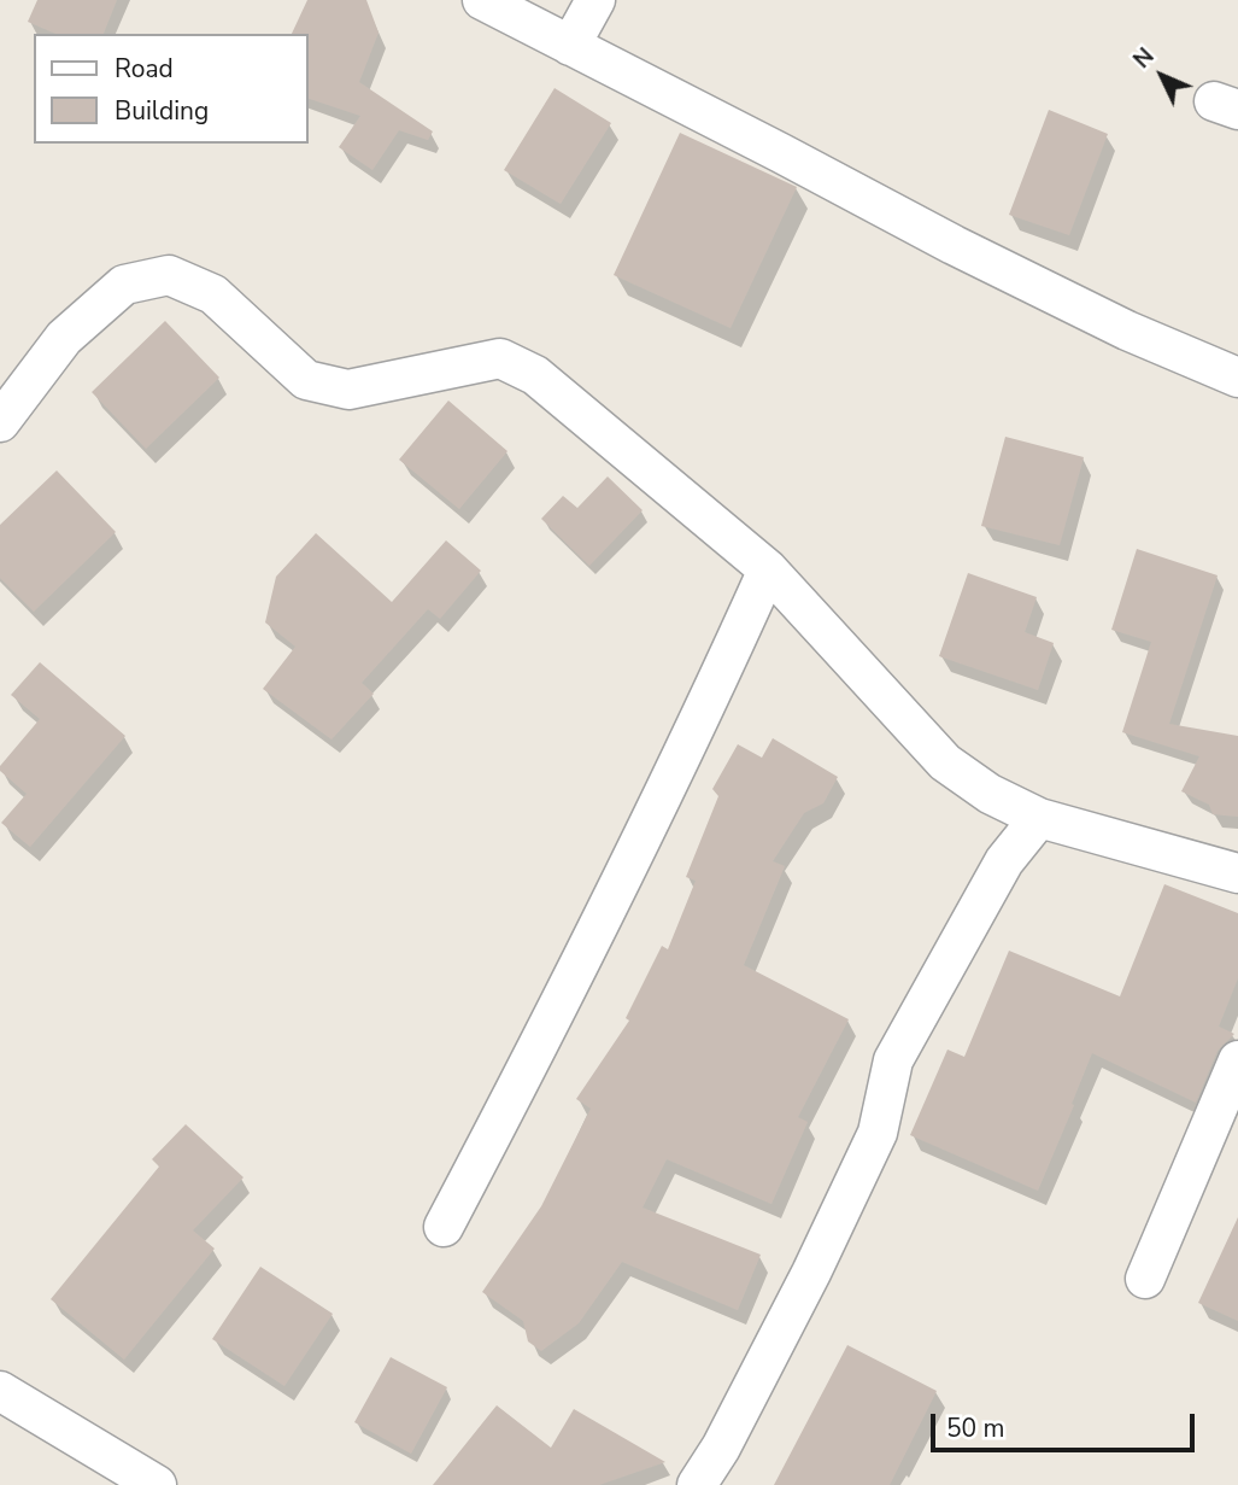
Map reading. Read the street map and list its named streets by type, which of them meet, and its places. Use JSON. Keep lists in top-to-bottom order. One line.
{"legend":["Road","Building"],"scale_bar":"50 m","north":"top left"}
